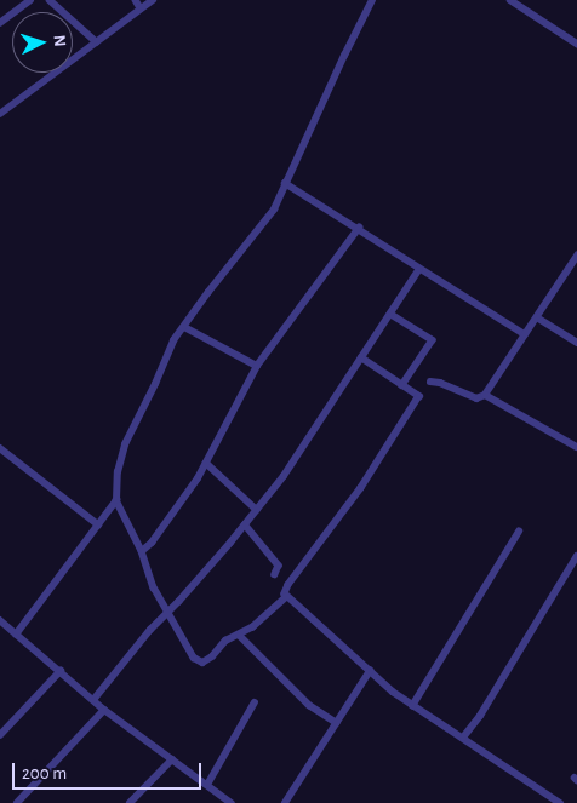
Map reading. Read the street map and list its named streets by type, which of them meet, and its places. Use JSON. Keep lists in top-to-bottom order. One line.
{"scale_bar":"200 m","north":"right"}
